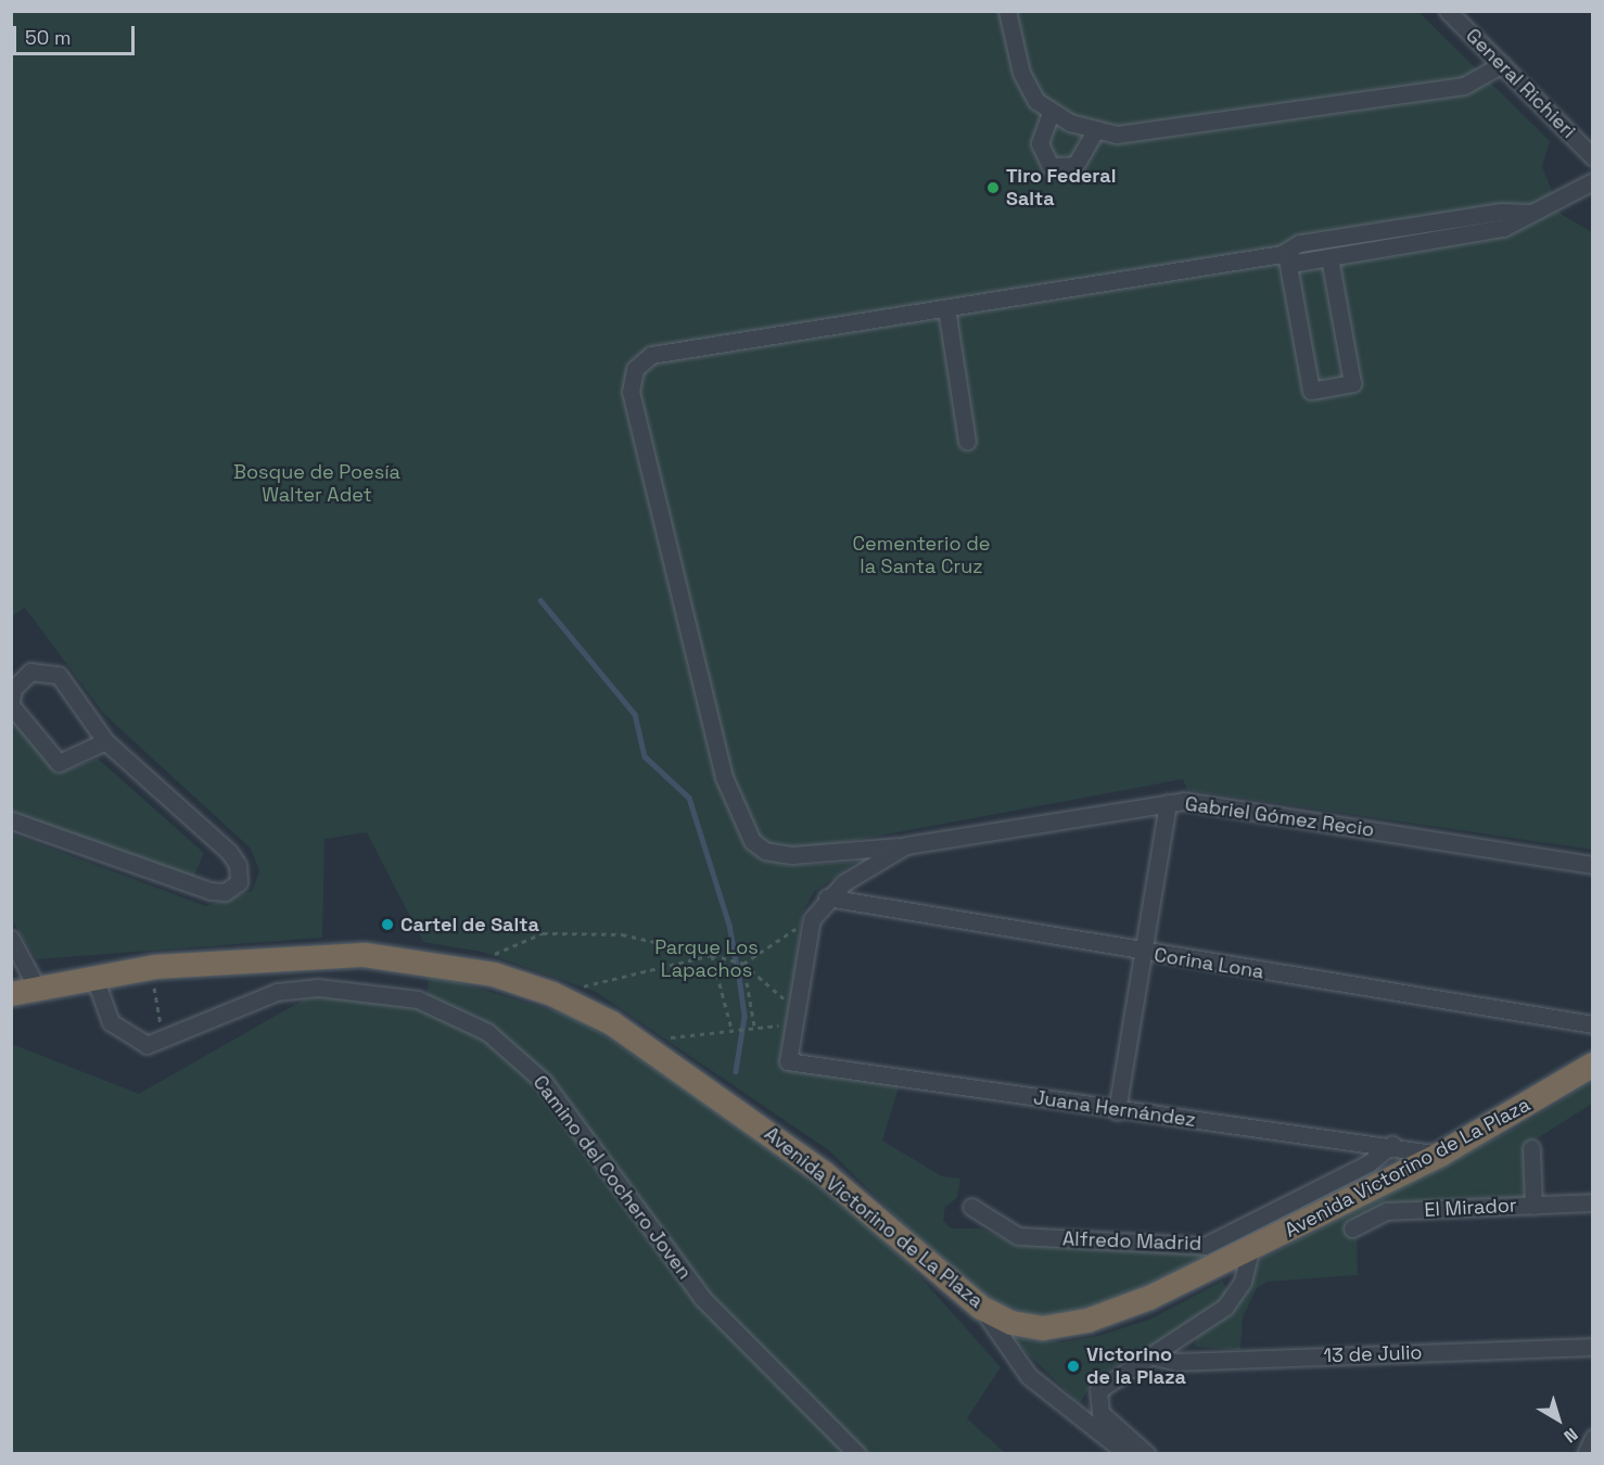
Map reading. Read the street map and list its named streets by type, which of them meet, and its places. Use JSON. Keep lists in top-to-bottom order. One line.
{"streets":{"highway":["Avenida Victorino de La Plaza"],"street":["General Richieri","Gabriel Gómez Recio","Corina Lona","Juana Hernández","Camino del Cochero Joven","El Mirador","Alfredo Madrid","13 de Julio"]},"crossings":[["Gabriel Gómez Recio","Corina Lona"],["Juana Hernández","Avenida Victorino de La Plaza"],["Juana Hernández","Alfredo Madrid"]],"parks":["Bosque de Poesía Walter Adet","Cementerio de la Santa Cruz","Parque Los Lapachos"],"places":["Tiro Federal Salta","Cartel de Salta","Victorino de la Plaza"],"scale_bar":"50 m","north":"bottom right"}
